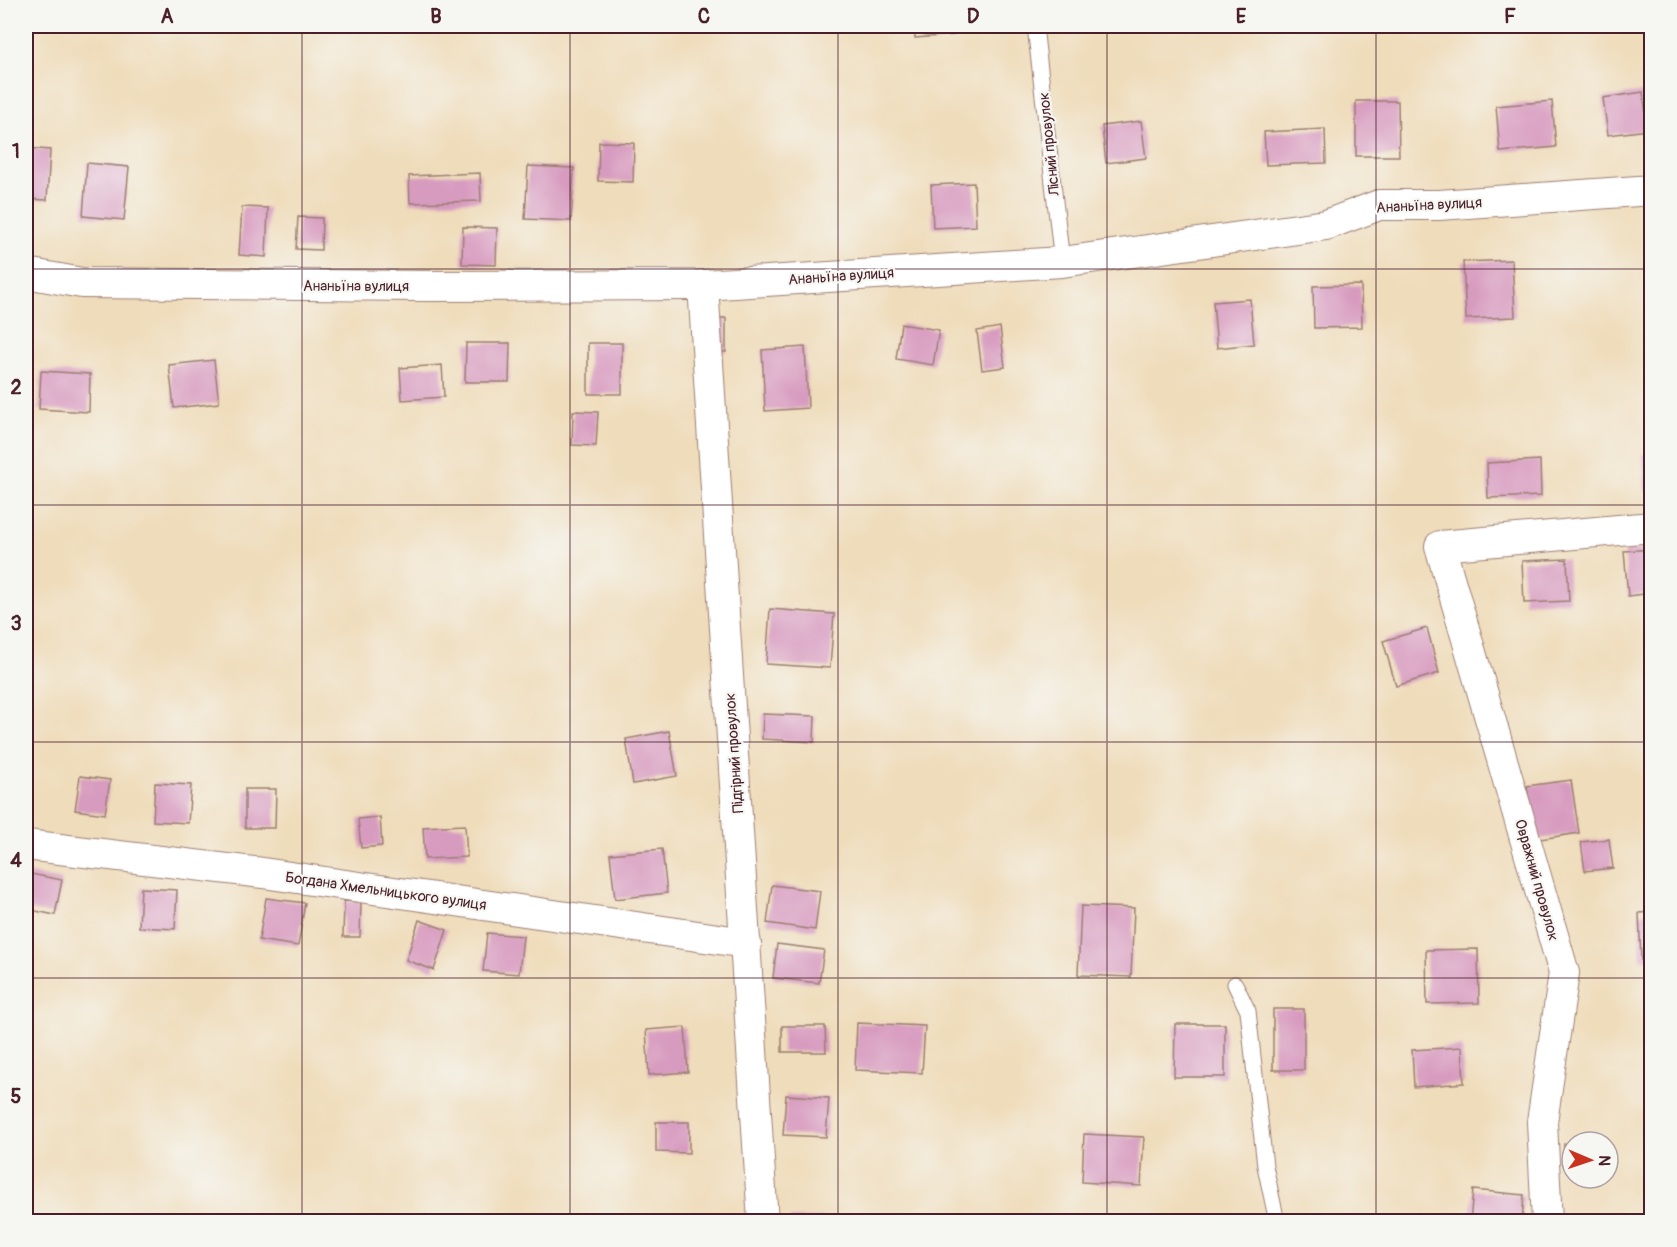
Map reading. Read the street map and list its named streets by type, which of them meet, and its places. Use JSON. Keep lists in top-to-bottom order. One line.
{"streets":{"street":["Ананьїна вулиця","Підгірний провулок","Овражний провулок","Богдана Хмельницького вулиця"],"lane":["Лісний провулок"]},"crossings":[["Лісний провулок","Ананьїна вулиця"],["Ананьїна вулиця","Підгірний провулок"],["Підгірний провулок","Богдана Хмельницького вулиця"]],"north":"right","grid":{"columns":["A","B","C","D","E","F"],"rows":["1","2","3","4","5"]}}
